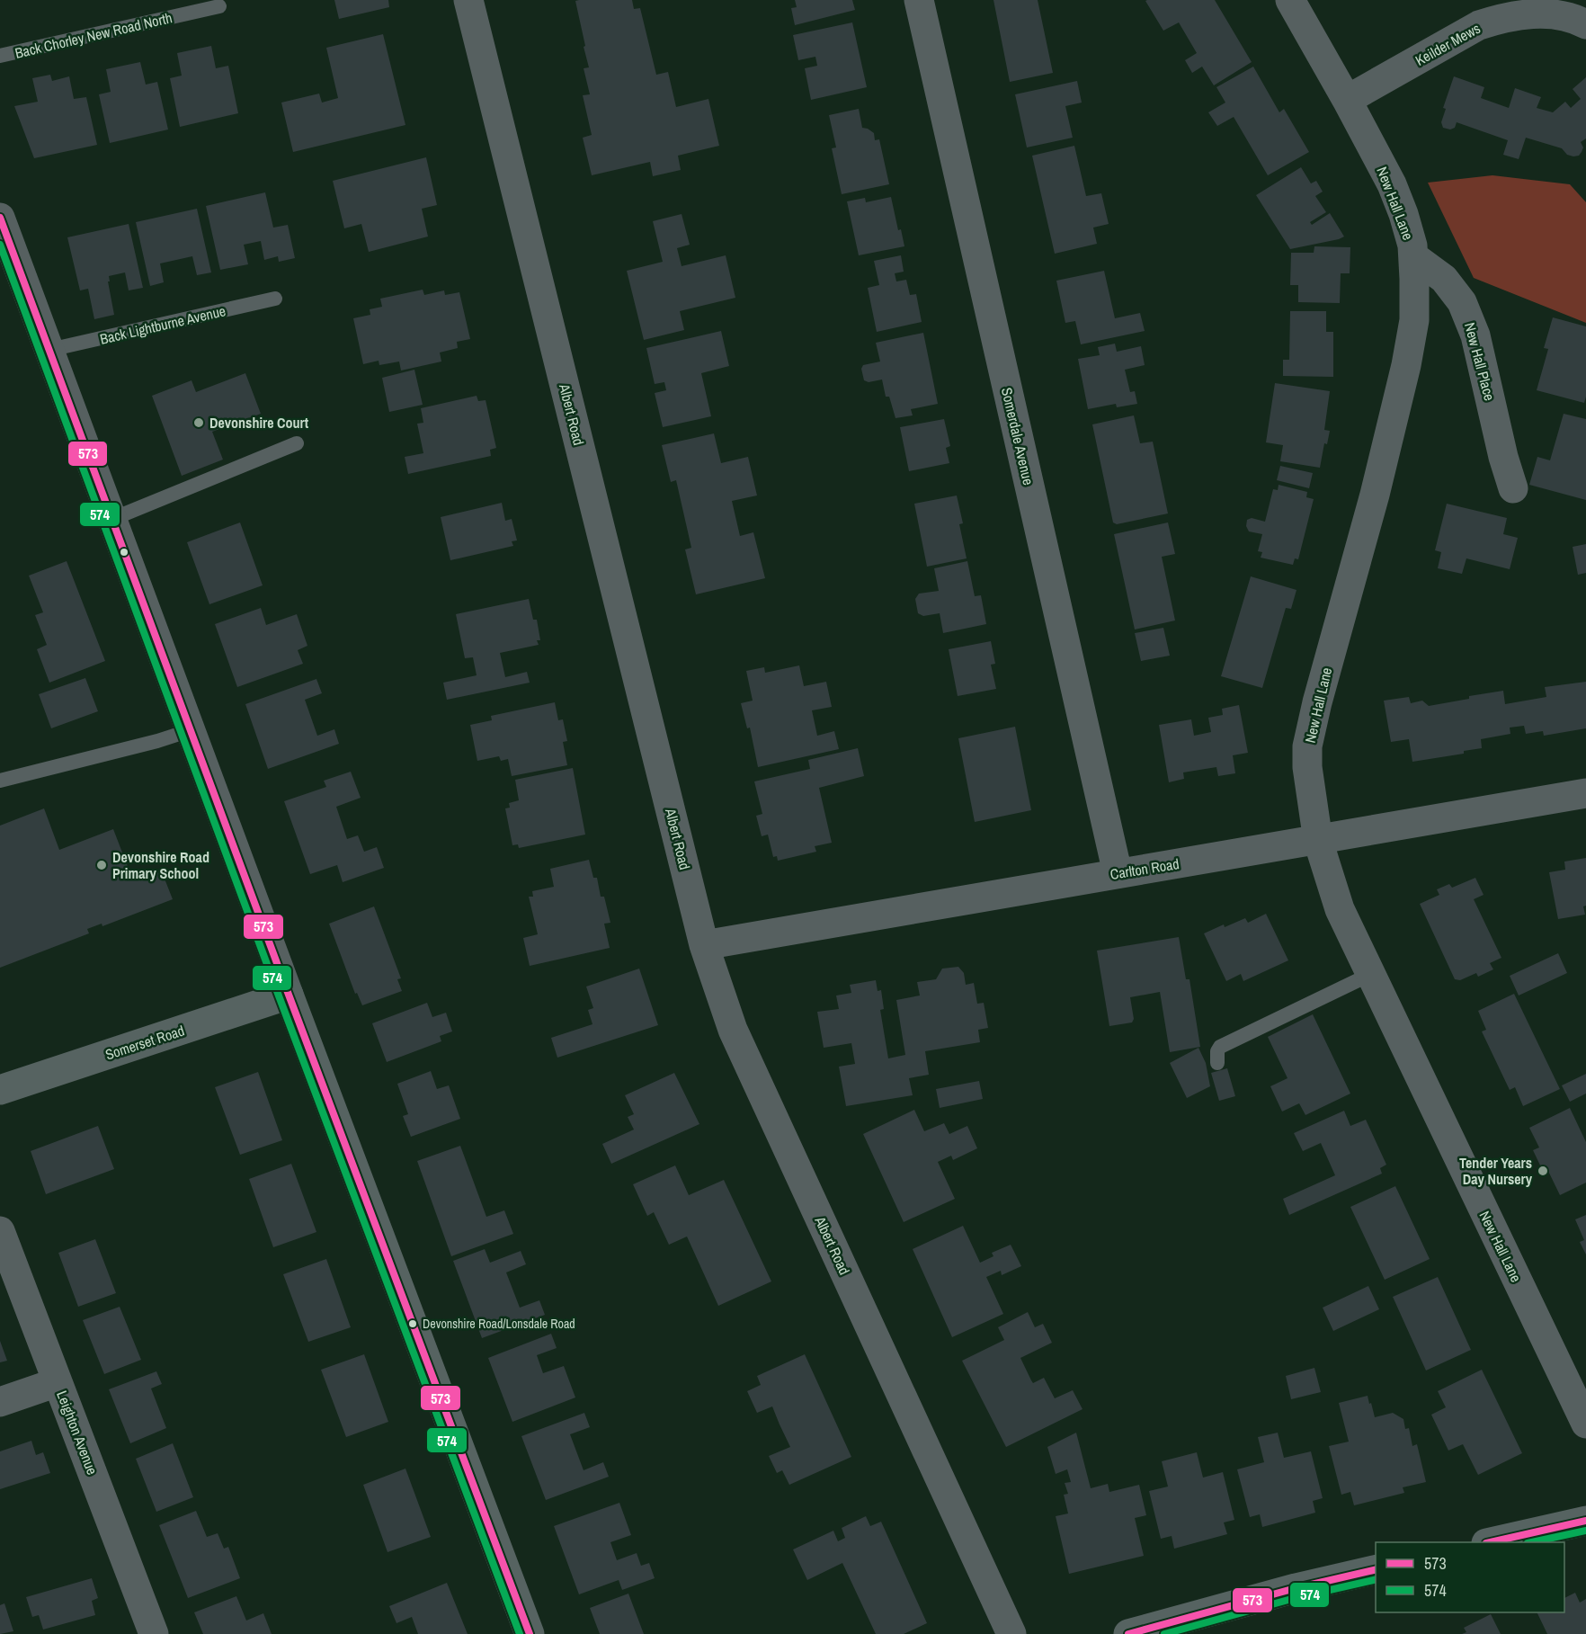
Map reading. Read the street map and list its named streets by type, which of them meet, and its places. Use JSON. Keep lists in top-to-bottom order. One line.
{"streets":{"street":["Keilder Mews","New Hall Lane","New Hall Place","Albert Road","Somerdale Avenue","Carlton Road","Somerset Road","Leighton Avenue"],"lane":["Back Chorley New Road North","Back Lightburne Avenue"]},"crossings":[["Keilder Mews","New Hall Lane"],["New Hall Lane","New Hall Place"],["New Hall Lane","Carlton Road"],["Albert Road","Carlton Road"],["Somerdale Avenue","Carlton Road"]],"places":["Devonshire Court","Devonshire Road Primary School","Tender Years Day Nursery","Devonshire Road/Lonsdale Road"],"lines":["transit line 573","transit line 574"],"legend":["573","574"]}
